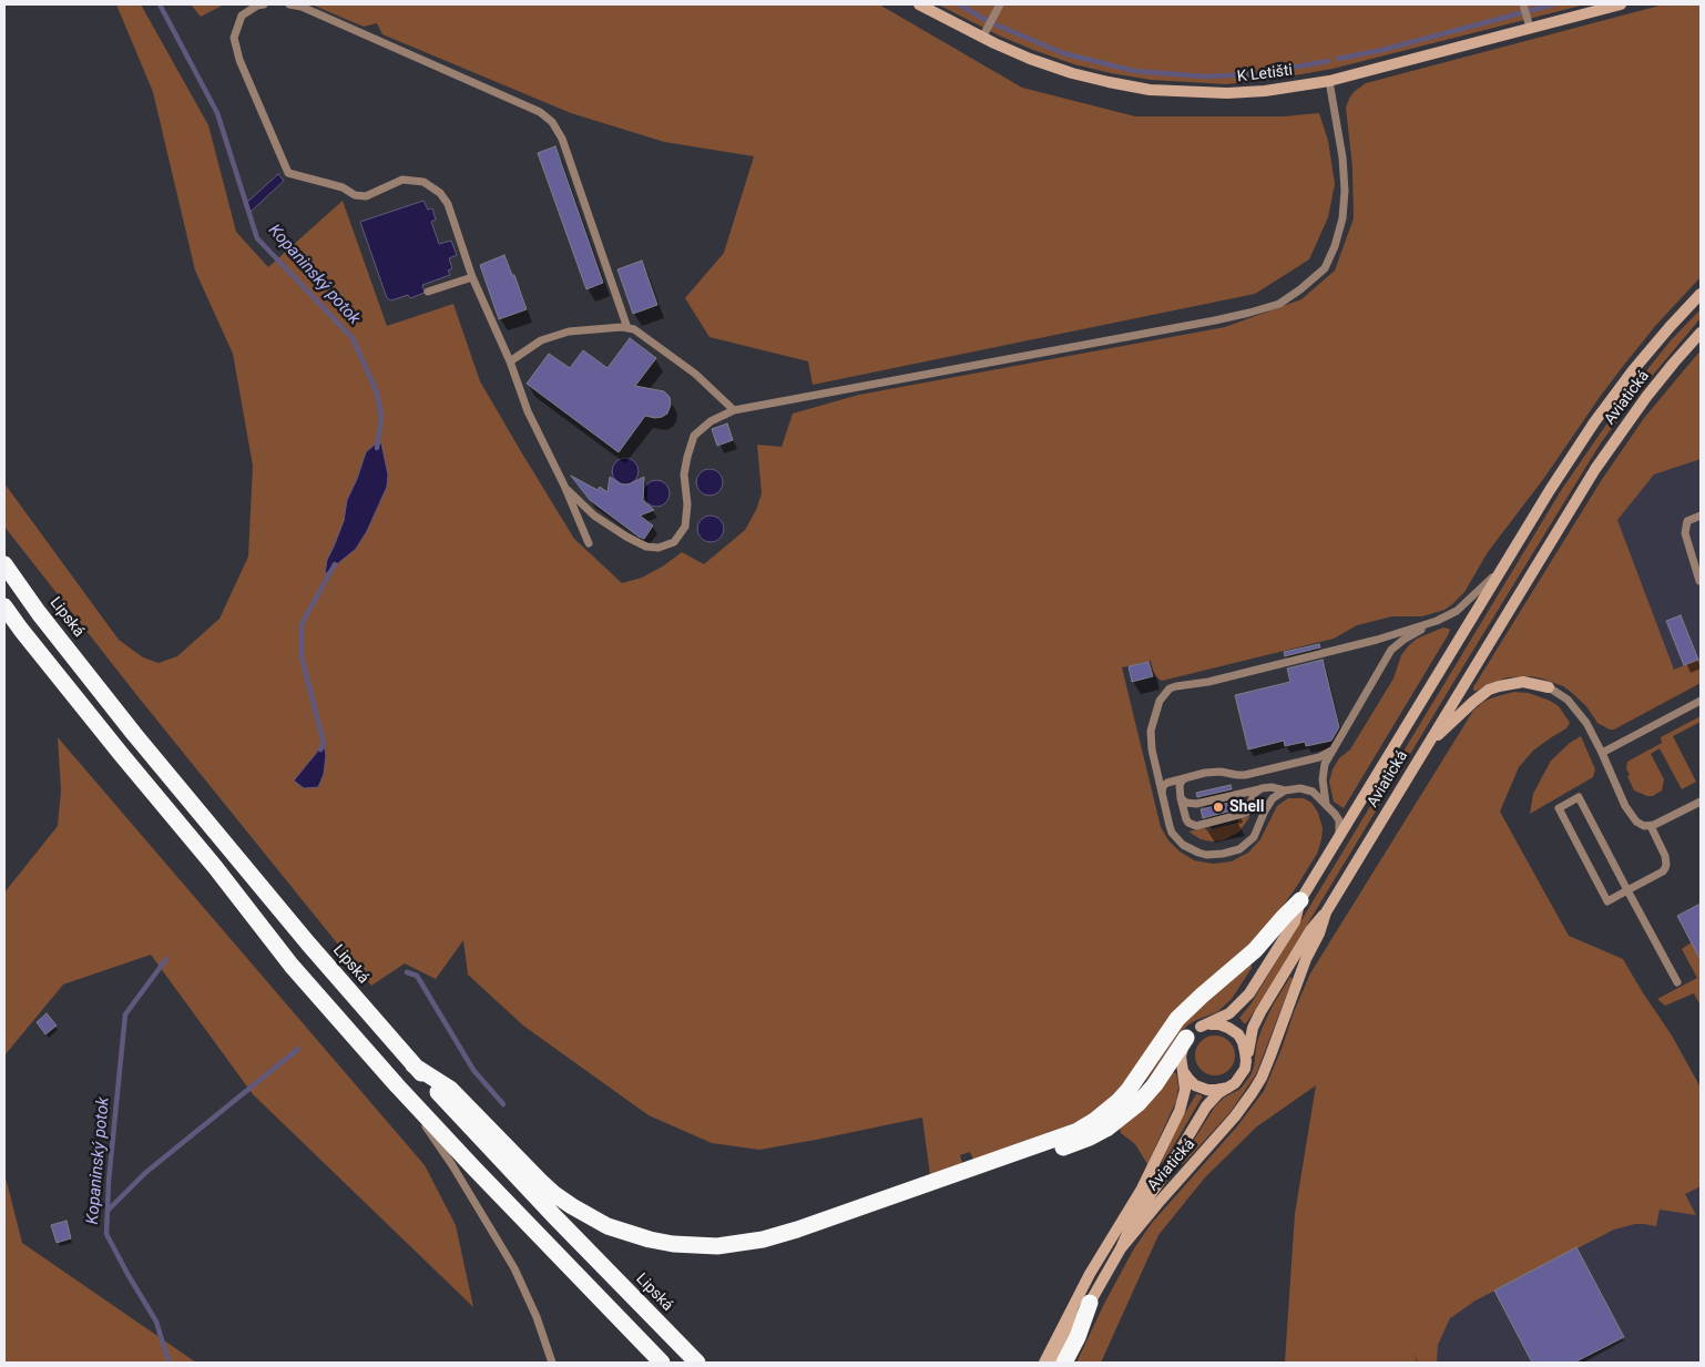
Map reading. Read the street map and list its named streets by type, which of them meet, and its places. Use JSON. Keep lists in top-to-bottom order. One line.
{"streets":{"highway":["Lipská"],"main road":["K Letišti","Aviatická"]},"water":["Kopaninský potok"],"places":["Shell"]}
